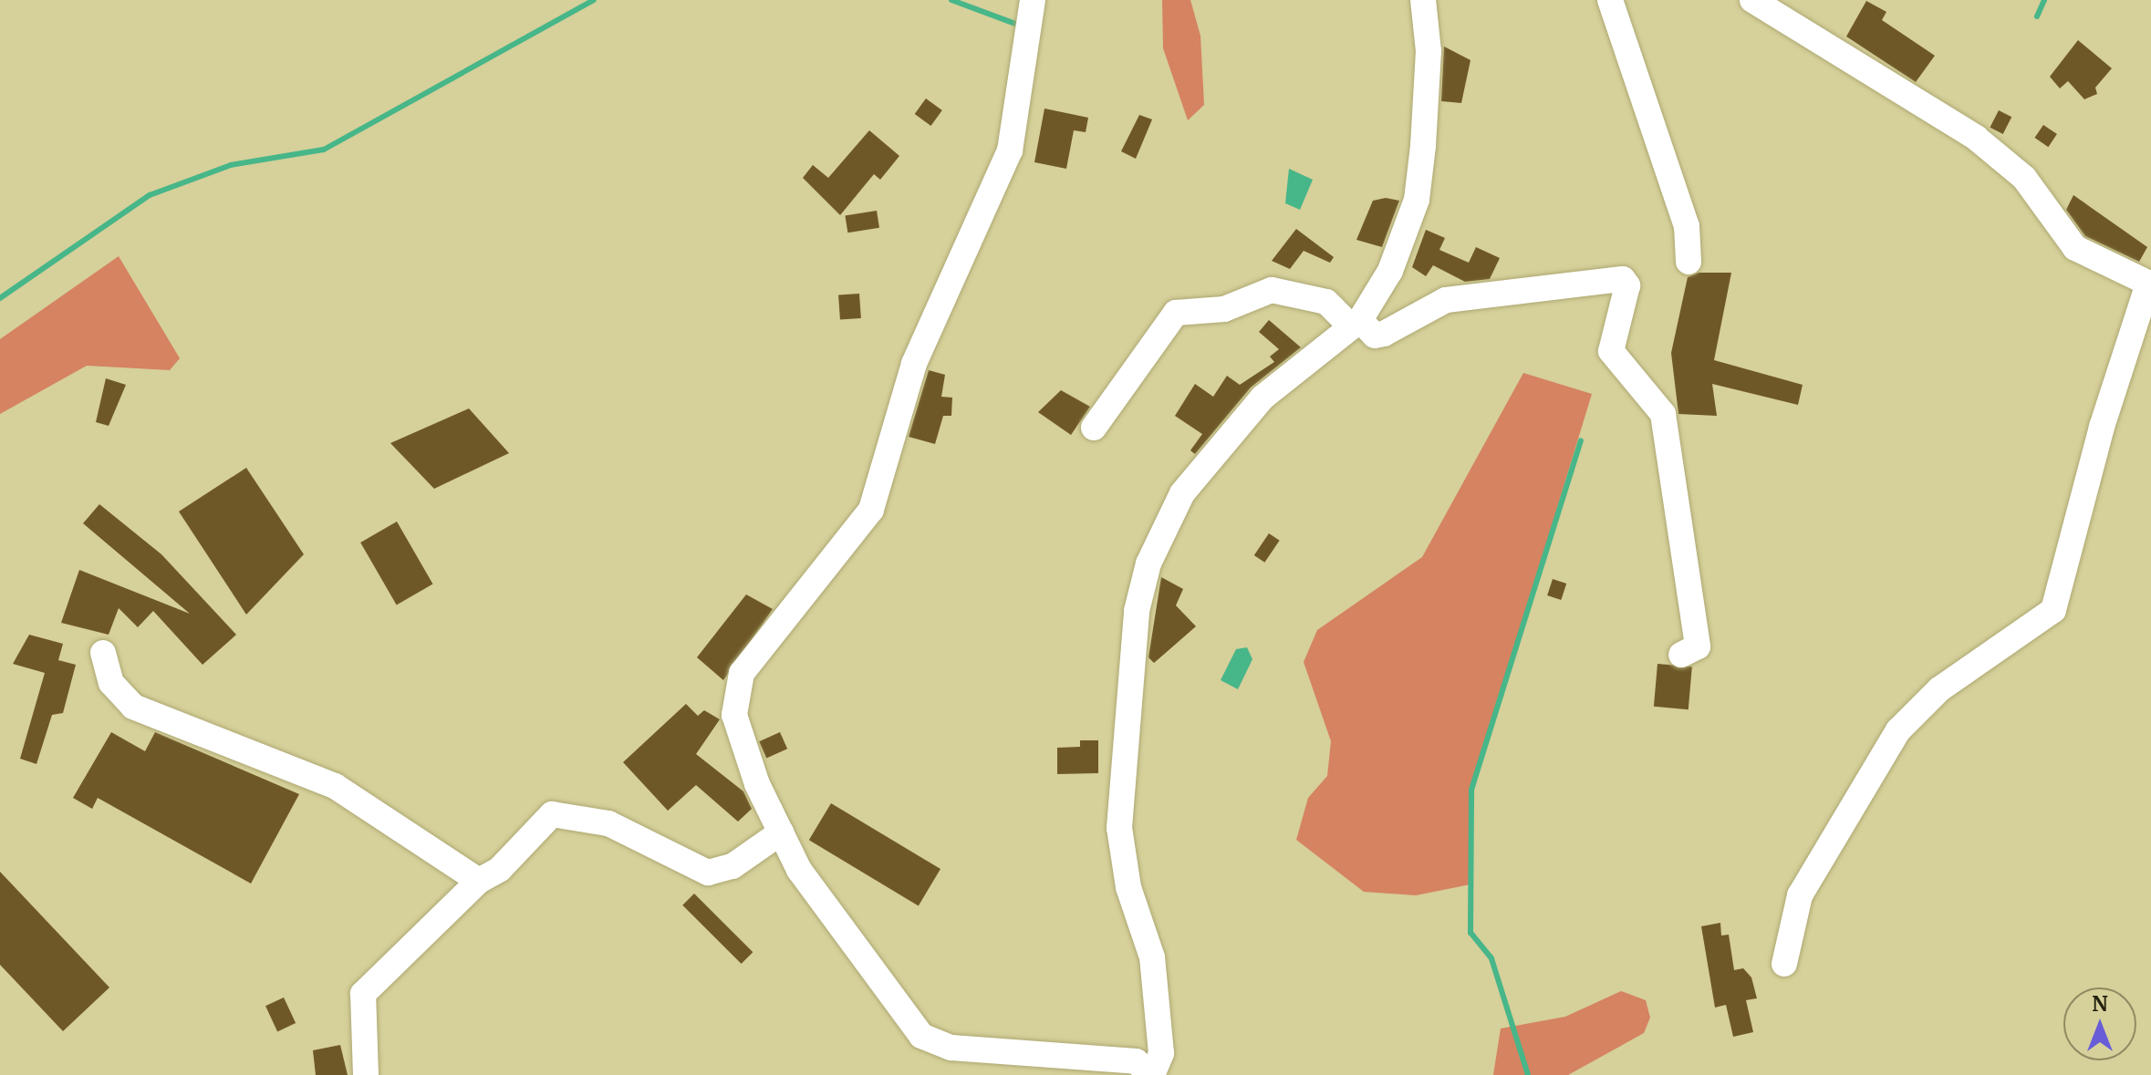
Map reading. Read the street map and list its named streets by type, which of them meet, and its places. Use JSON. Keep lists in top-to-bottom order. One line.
{"north":"top"}
